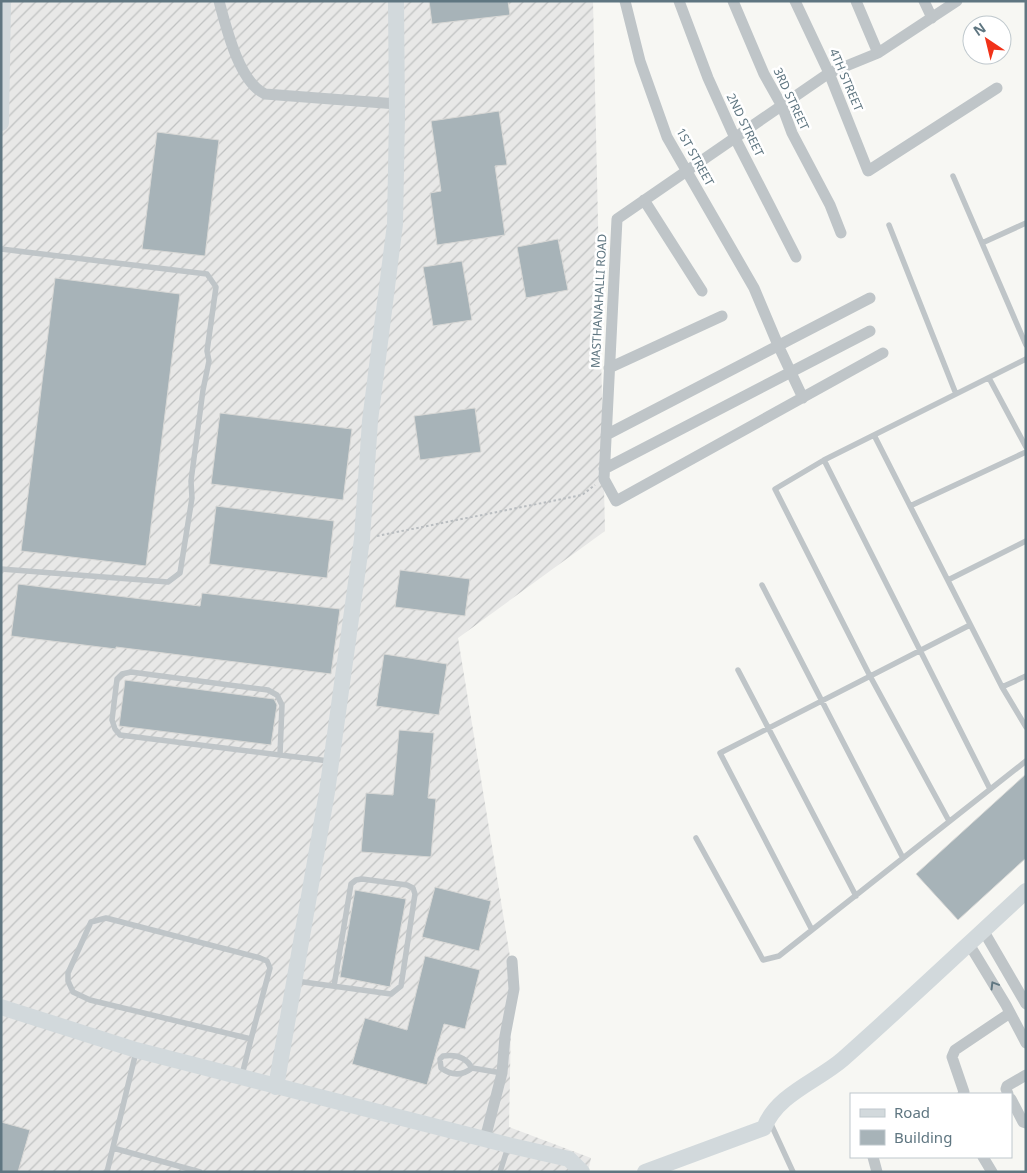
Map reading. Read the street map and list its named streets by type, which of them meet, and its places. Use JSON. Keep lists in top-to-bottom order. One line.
{"streets":{"street":["4TH STREET","3RD STREET","2ND STREET","1ST STREET","MASTHANAHALLI ROAD"]},"crossings":[["4TH STREET","MASTHANAHALLI ROAD"],["3RD STREET","MASTHANAHALLI ROAD"],["2ND STREET","MASTHANAHALLI ROAD"],["1ST STREET","MASTHANAHALLI ROAD"]],"legend":["Road","Building"],"north":"top left"}
